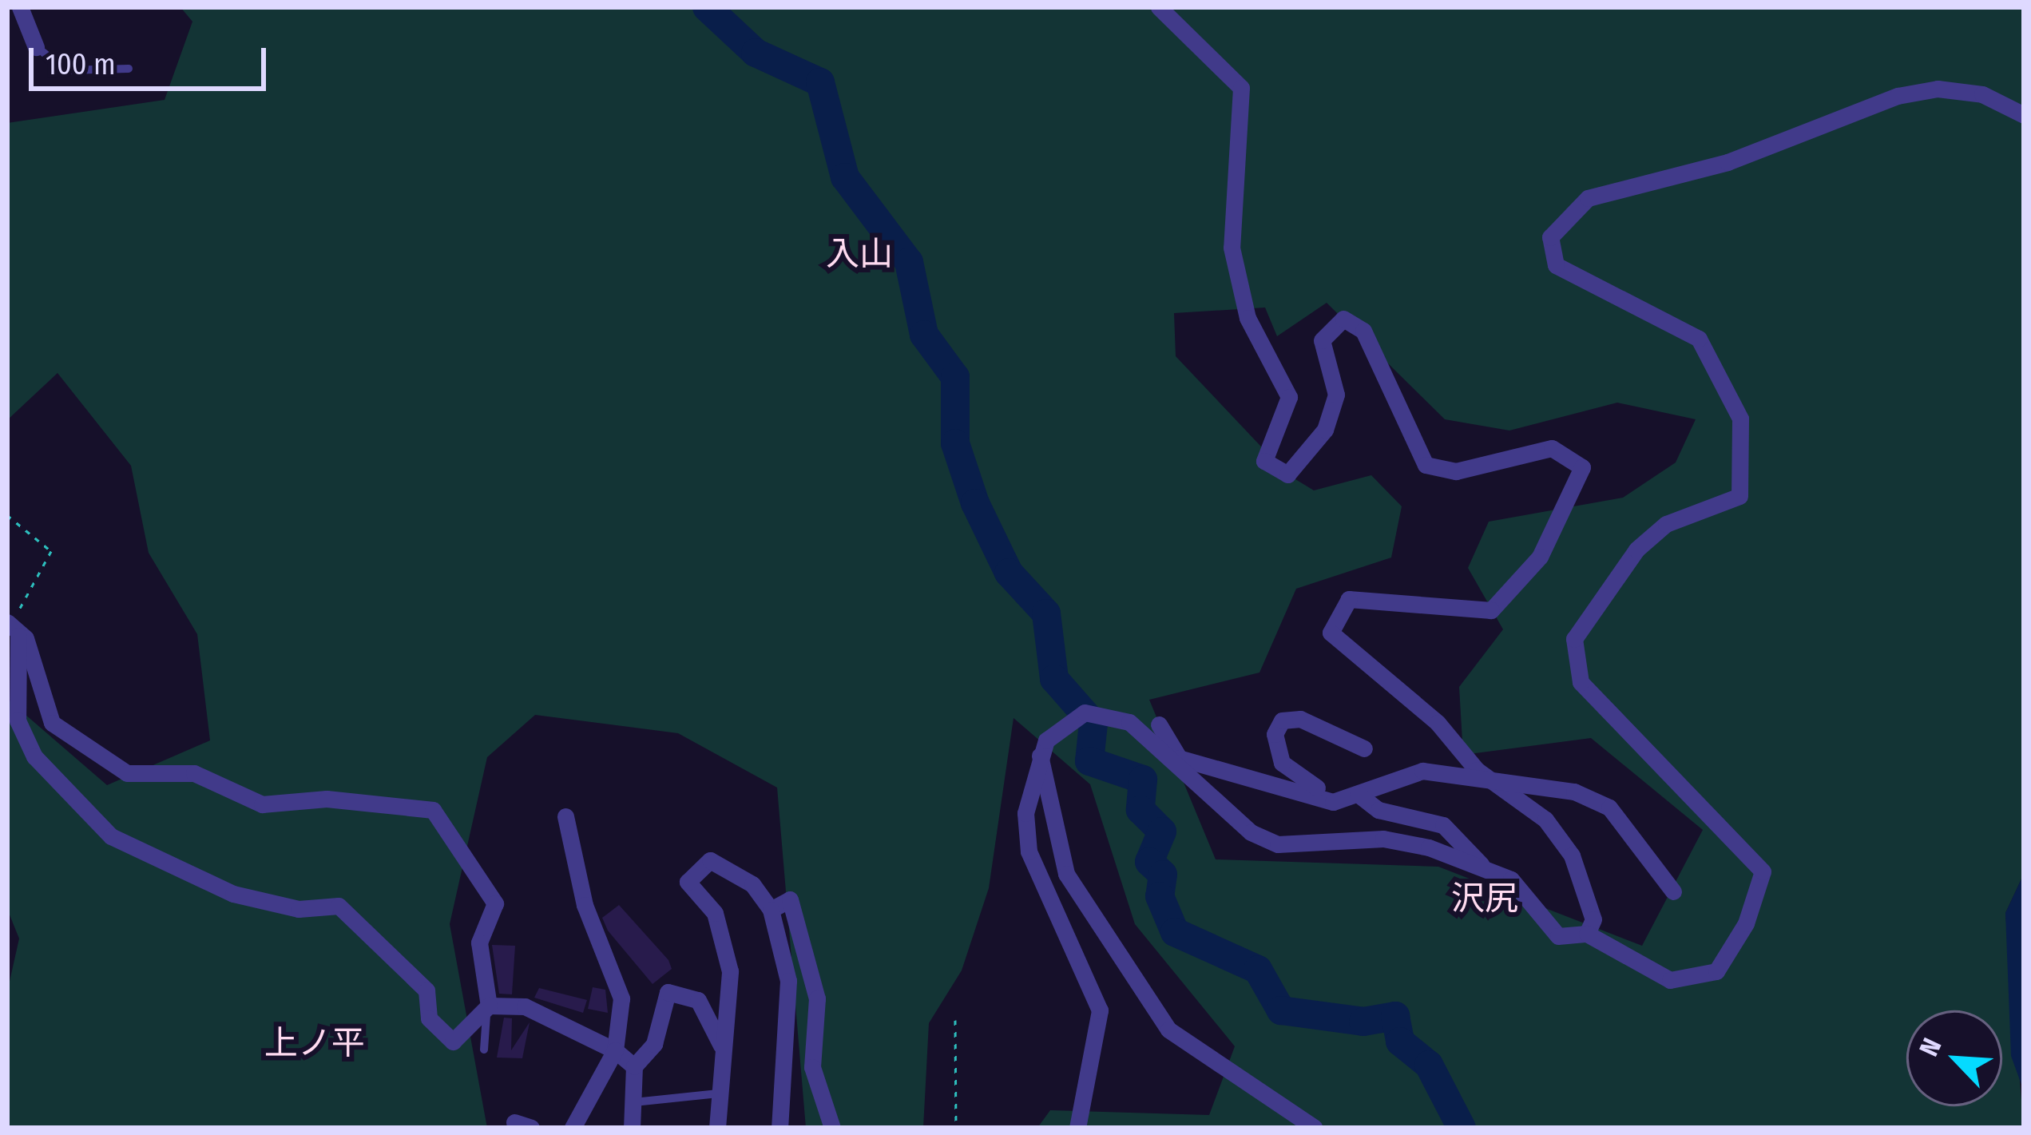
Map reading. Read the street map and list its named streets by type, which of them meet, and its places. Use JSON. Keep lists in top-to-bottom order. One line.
{"districts":["入山","沢尻","上ノ平"],"scale_bar":"100 m","north":"top left"}
